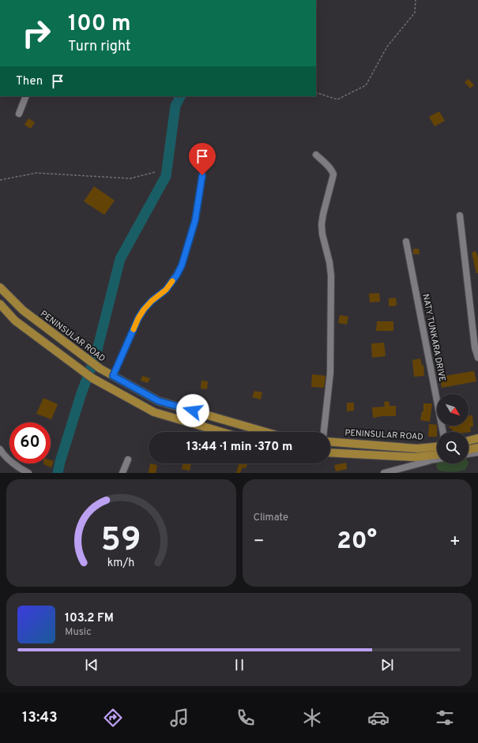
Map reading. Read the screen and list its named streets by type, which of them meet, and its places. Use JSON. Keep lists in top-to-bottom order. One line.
{"streets":{"main road":["PENINSULAR ROAD"],"street":["NATY TUNKARA DRIVE"]},"north":"bottom right","page":{"turn":["100 m","Turn right"],"then":"Then","limit":"60","trip":"13:44 · 1 min · 370 m","tile":"Climate","heat":["−","20°","+"],"song":["103.2 FM","Music"],"tabs":"13:43","gauge":["59","km/h"]}}
